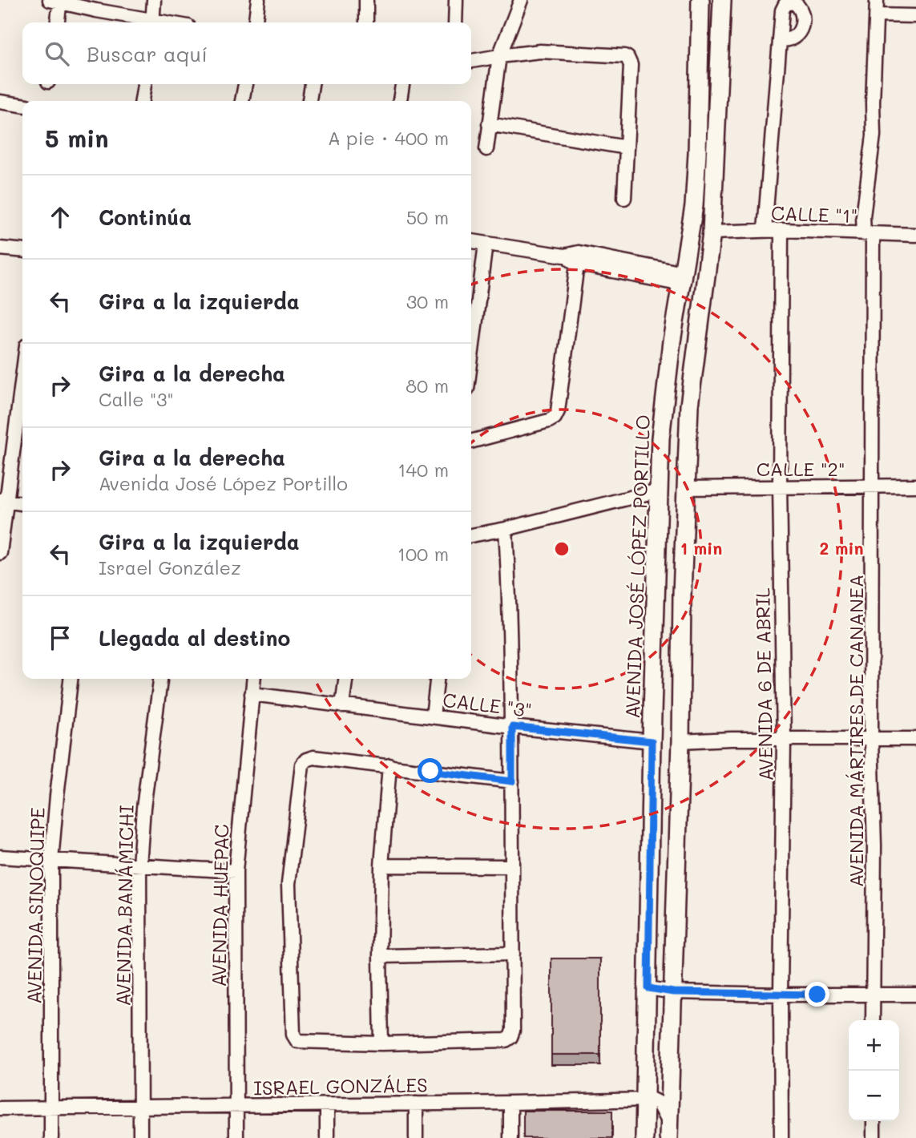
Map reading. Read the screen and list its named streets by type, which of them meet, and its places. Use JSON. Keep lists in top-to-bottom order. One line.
{"streets":{"main road":["AVENIDA JOSÉ LÓPEZ PORTILLO"],"street":["CALLE \"1\"","CALLE \"2\"","AVENIDA 6 DE ABRIL","CALLE \"3\"","AVENIDA MÁRTIRES DE CANANEA","AVENIDA SINOQUIPE","AVENIDA BANÁMICHI","AVENIDA HUEPAC","ISRAEL GONZÁLES"]},"crossings":[["CALLE \"1\"","AVENIDA 6 DE ABRIL"],["CALLE \"1\"","AVENIDA MÁRTIRES DE CANANEA"],["CALLE \"2\"","AVENIDA 6 DE ABRIL"],["CALLE \"2\"","AVENIDA MÁRTIRES DE CANANEA"],["AVENIDA JOSÉ LÓPEZ PORTILLO","CALLE \"3\""],["AVENIDA JOSÉ LÓPEZ PORTILLO","ISRAEL GONZÁLES"],["CALLE \"3\"","AVENIDA HUEPAC"],["AVENIDA SINOQUIPE","ISRAEL GONZÁLES"],["AVENIDA BANÁMICHI","ISRAEL GONZÁLES"],["AVENIDA HUEPAC","ISRAEL GONZÁLES"]],"page":{"search":"Buscar aquí","heading":["5 min","A pie · 400 m"],"list":[["Continúa","50 m"],["Gira a la izquierda","30 m"],["Gira a la derecha","Calle \"3\"","80 m"],["Gira a la derecha","Avenida José López Portillo","140 m"],["Gira a la izquierda","Israel González","100 m"],"Llegada al destino"],"map_buttons":["+","−"]},"rings":["1 min","2 min"]}
